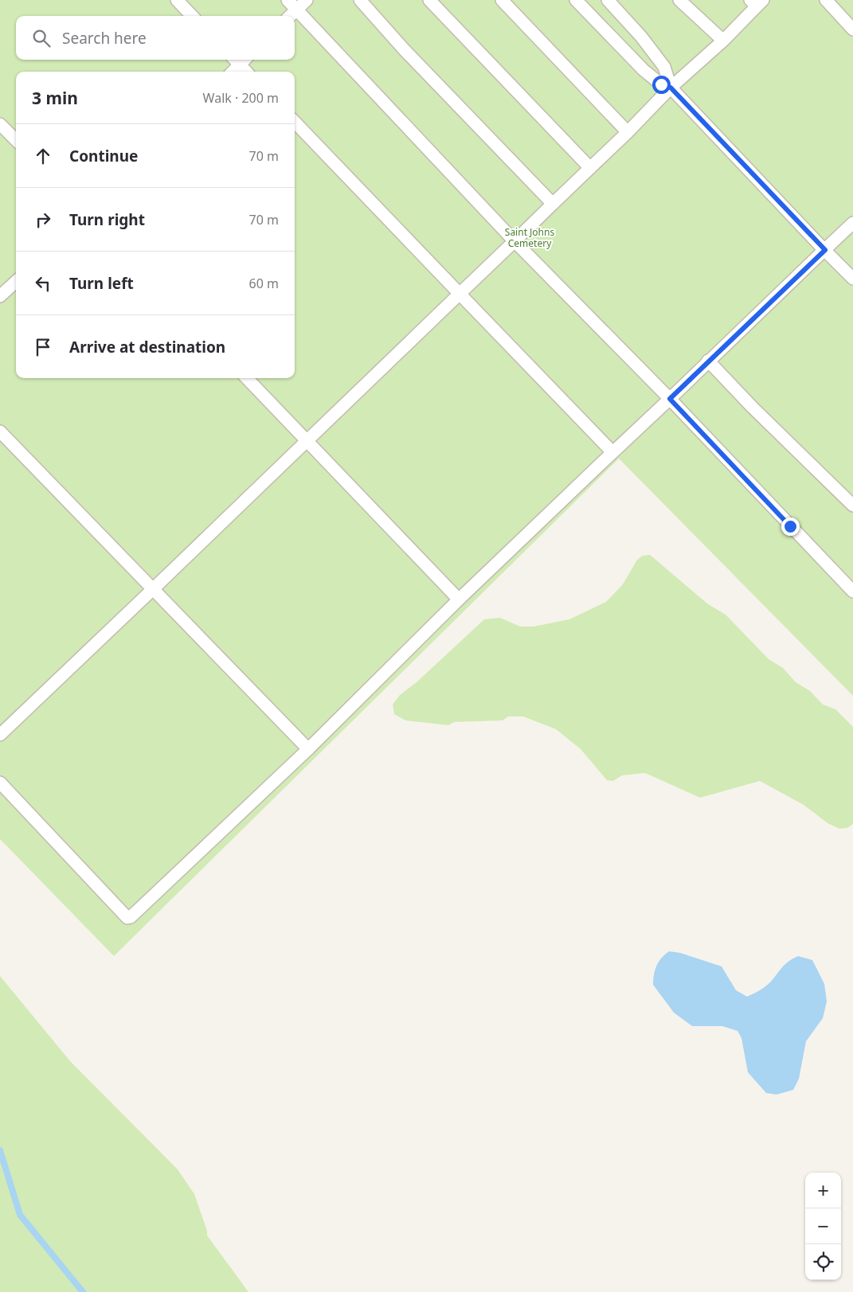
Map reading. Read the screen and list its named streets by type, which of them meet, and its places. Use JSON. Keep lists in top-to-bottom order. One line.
{"parks":["Saint Johns Cemetery"],"page":{"search":"Search here","heading":["3 min","Walk · 200 m"],"list":[["Continue","70 m"],["Turn right","70 m"],["Turn left","60 m"],"Arrive at destination"],"map_buttons":["+","−"]}}
